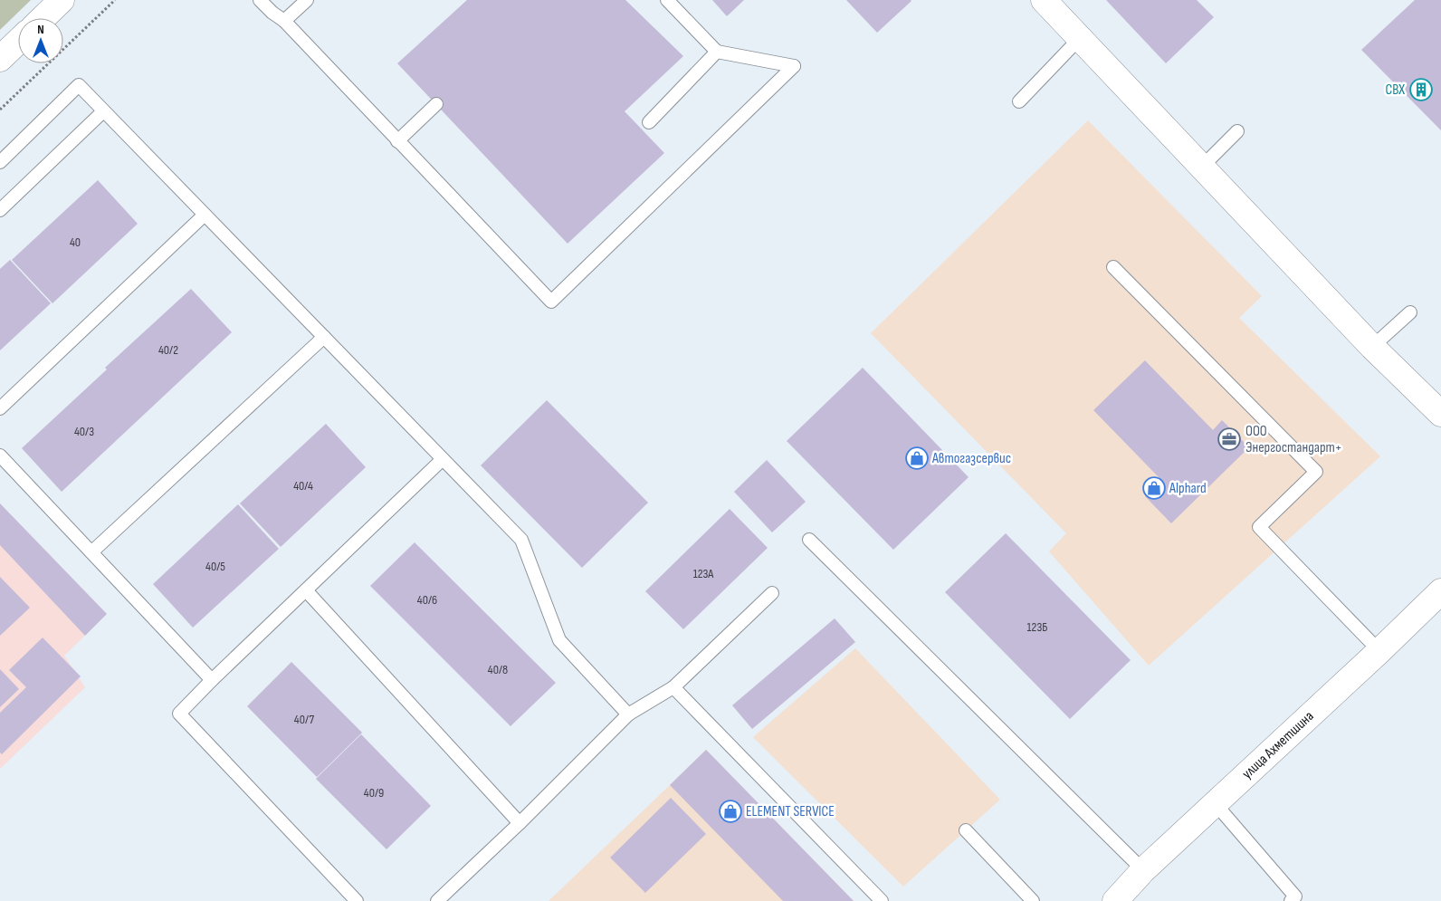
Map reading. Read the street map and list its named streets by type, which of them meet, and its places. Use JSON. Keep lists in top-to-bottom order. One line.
{"streets":{"street":["улица Ахметшина"]},"places":{"building":["СВХ"],"office":["ООО Энергостандарт+"],"shop":["Автогазсервис","Alphard","ELEMENT SERVICE"]},"house_numbers":["40","40/2","40/3","40/4","40/5","123А","40/6","123Б","40/8","40/7","40/9"],"north":"top"}
